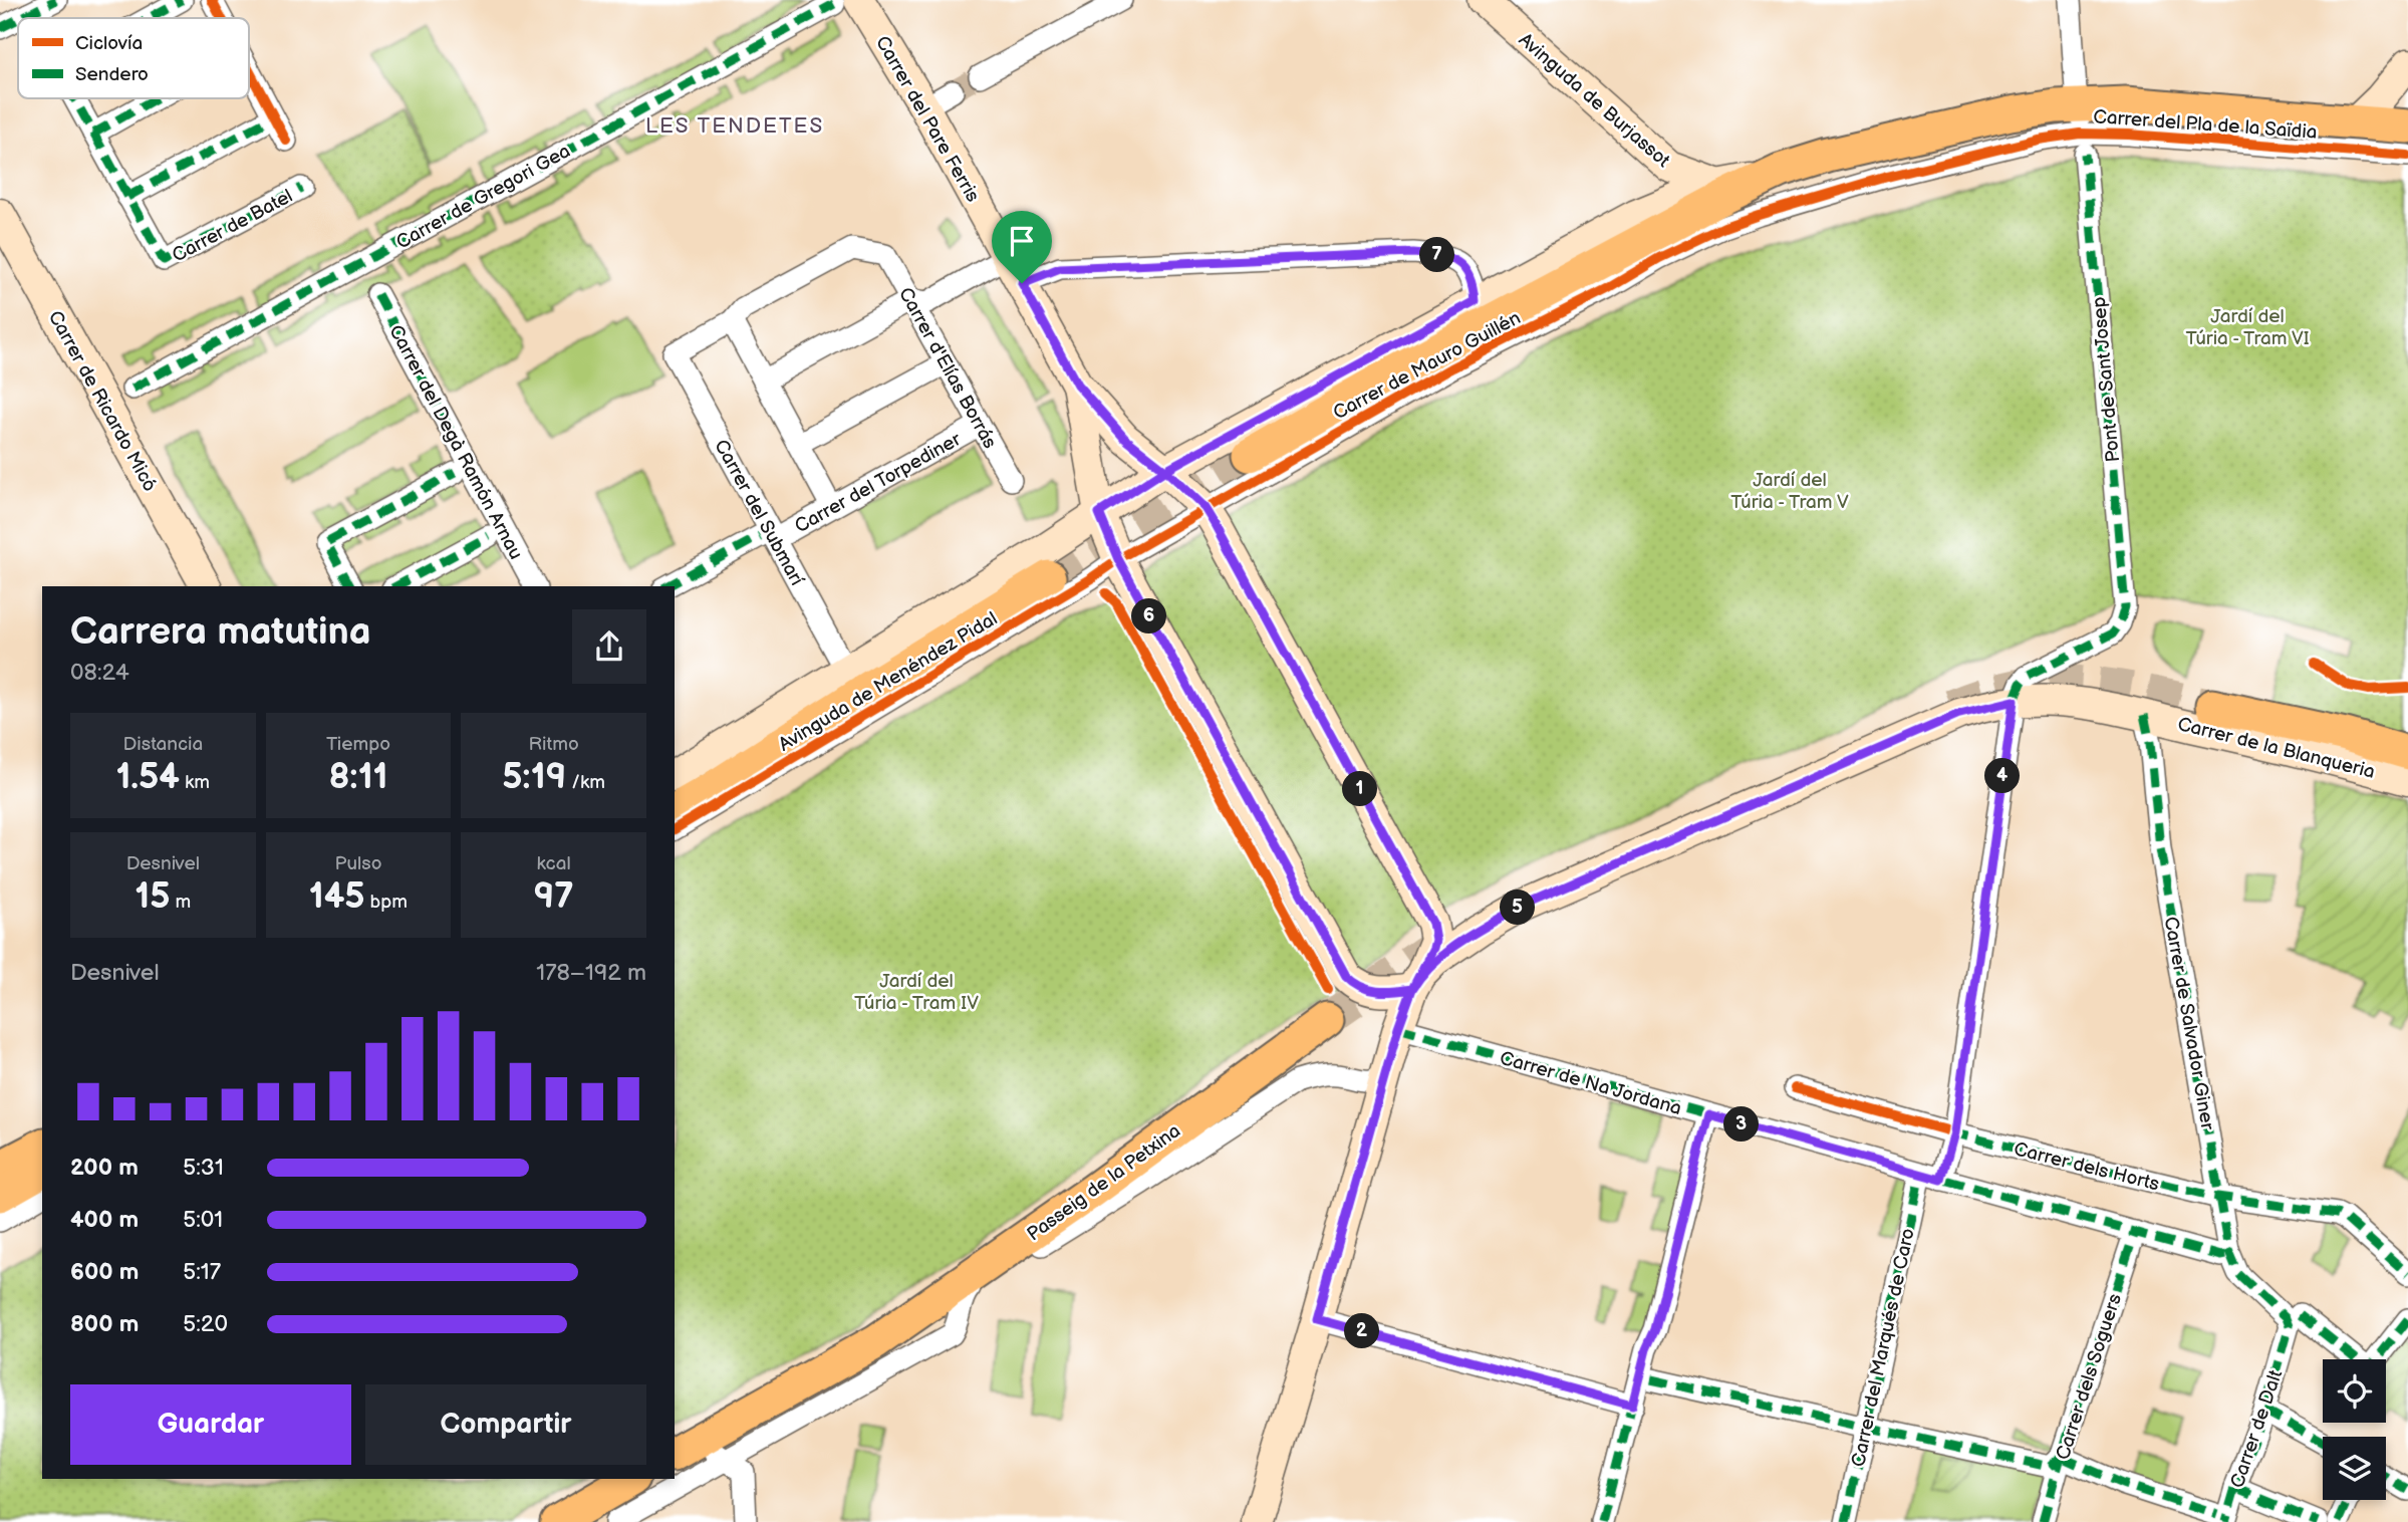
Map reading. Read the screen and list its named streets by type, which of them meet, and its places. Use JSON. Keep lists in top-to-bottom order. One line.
{"streets":{"main road":["Avinguda de Burjassot","Carrer del Pare Ferris","Carrer del Pla de la Saïdia","Carrer de Mauro Guillén","Carrer de Ricardo Micó","Avinguda de Menéndez Pidal","Carrer de la Blanqueria","Passeig de la Petxina"],"street":["Carrer de Gregori Gea","Carrer de Batel","Carrer d'Elías Borrás","Pont de Sant Josep","Carrer del Degà Ramón Arnau","Carrer del Torpediner","Carrer del Submarí","Carrer de Salvador Giner","Carrer de Na Jordana","Carrer dels Horts","Carrer del Marqués de Caro","Carrer dels Soguers","Carrer de Dalt"]},"crossings":[["Avinguda de Burjassot","Carrer de Mauro Guillén"],["Carrer del Pare Ferris","Carrer de Gregori Gea"],["Carrer del Pare Ferris","Carrer de Mauro Guillén"],["Carrer del Pare Ferris","Avinguda de Menéndez Pidal"],["Carrer del Pare Ferris","Carrer de la Blanqueria"],["Carrer del Pla de la Saïdia","Carrer de Mauro Guillén"],["Carrer de Mauro Guillén","Avinguda de Menéndez Pidal"],["Carrer d'Elías Borrás","Carrer del Torpediner"],["Carrer d'Elías Borrás","Carrer del Submarí"],["Pont de Sant Josep","Carrer de la Blanqueria"],["Carrer del Torpediner","Carrer del Submarí"],["Carrer del Submarí","Avinguda de Menéndez Pidal"],["Carrer de la Blanqueria","Carrer de Salvador Giner"],["Carrer de Salvador Giner","Carrer de Na Jordana"],["Carrer de Salvador Giner","Carrer dels Horts"],["Carrer de Salvador Giner","Carrer de Dalt"],["Carrer de Na Jordana","Carrer del Marqués de Caro"],["Carrer de Na Jordana","Carrer dels Soguers"]],"districts":["LES TENDETES"],"parks":["Jardí del Túria - Tram VI","Jardí del Túria - Tram V","Jardí del Túria - Tram IV"],"legend":["Ciclovía","Sendero"],"page":{"pins":["7","6","4","1","5","3","2"],"heading":["Carrera matutina","08:24"],"stats":[["Distancia","1.54 km"],["Tiempo","8:11"],["Ritmo","5:19 /km"],["Desnivel","15 m"],["Pulso","145 bpm"],["kcal","97"]],"chart":["Desnivel","178–192 m"],"list":[{"name":"200 m","note":"5:31"},{"name":"400 m","note":"5:01"},{"name":"600 m","note":"5:17"},{"name":"800 m","note":"5:20"}],"buttons":["Guardar","Compartir"]}}
